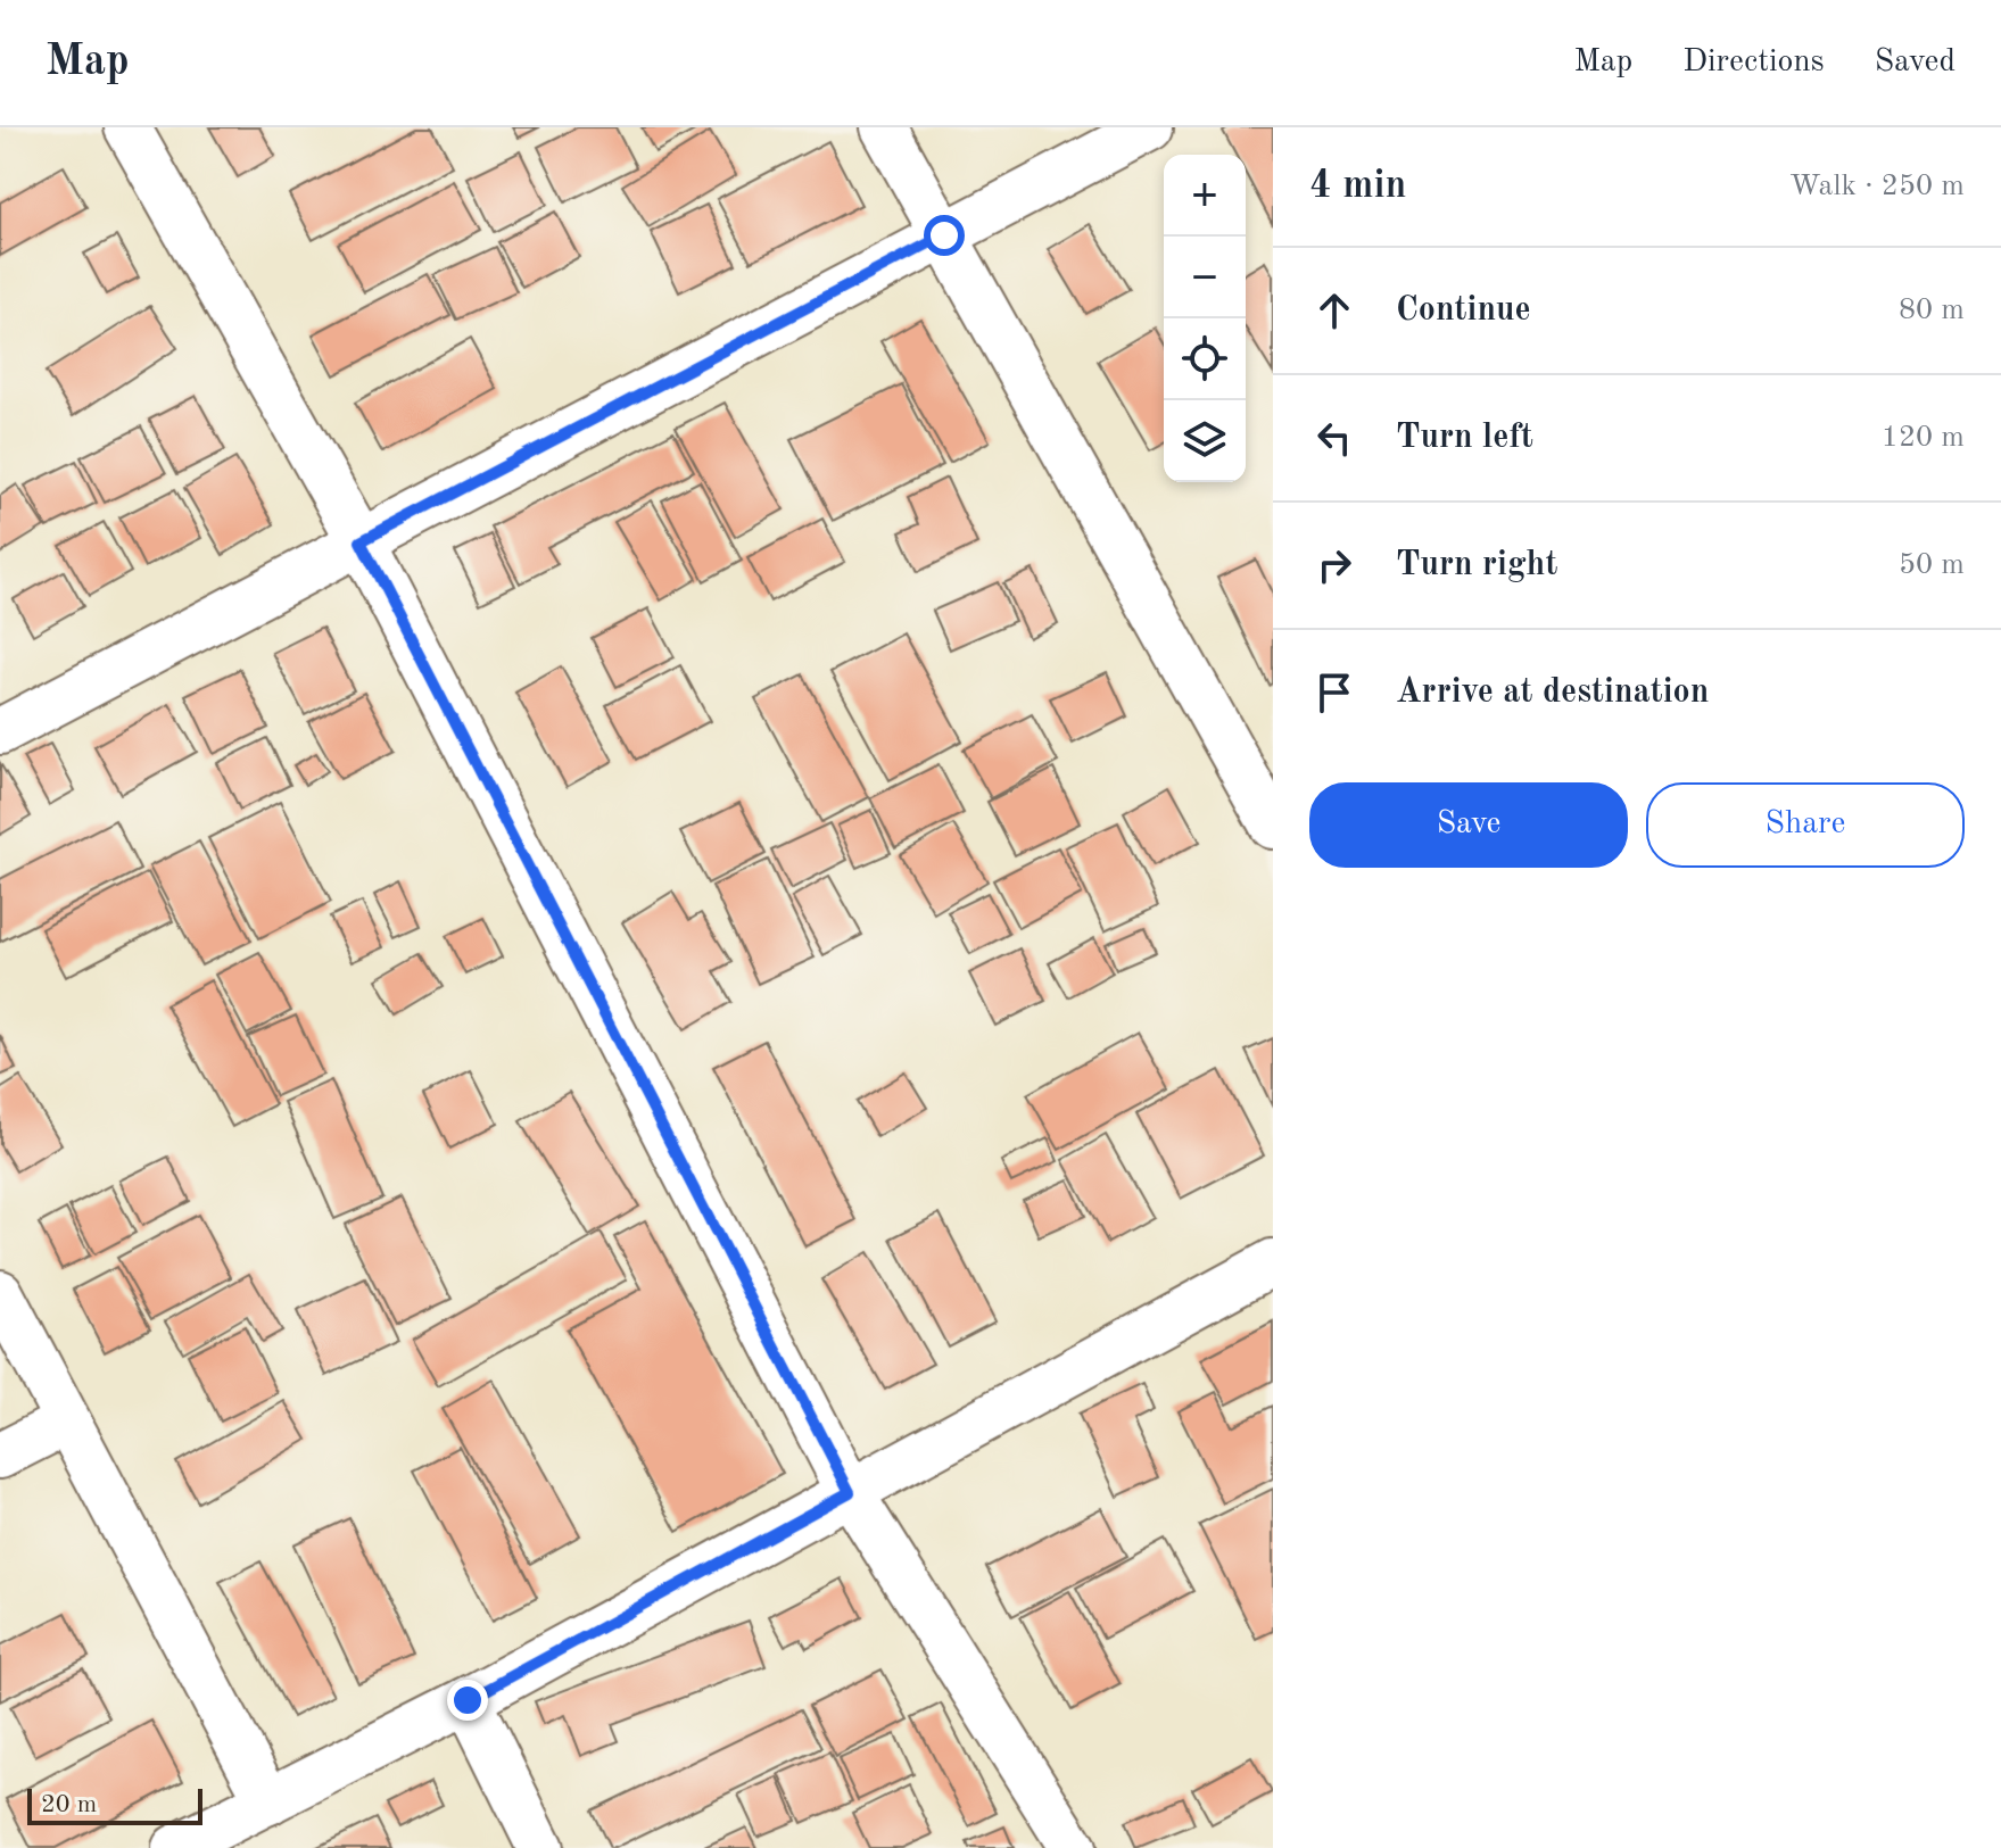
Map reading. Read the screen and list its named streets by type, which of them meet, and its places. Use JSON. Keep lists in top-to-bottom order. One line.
{"scale_bar":"20 m","page":{"header":"Map","nav":["Map","Directions","Saved"],"heading":["4 min","Walk · 250 m"],"map_buttons":["+","−"],"list":[["Continue","80 m"],["Turn left","120 m"],["Turn right","50 m"],"Arrive at destination"],"buttons":["Save","Share"],"scale":"20 m"}}
